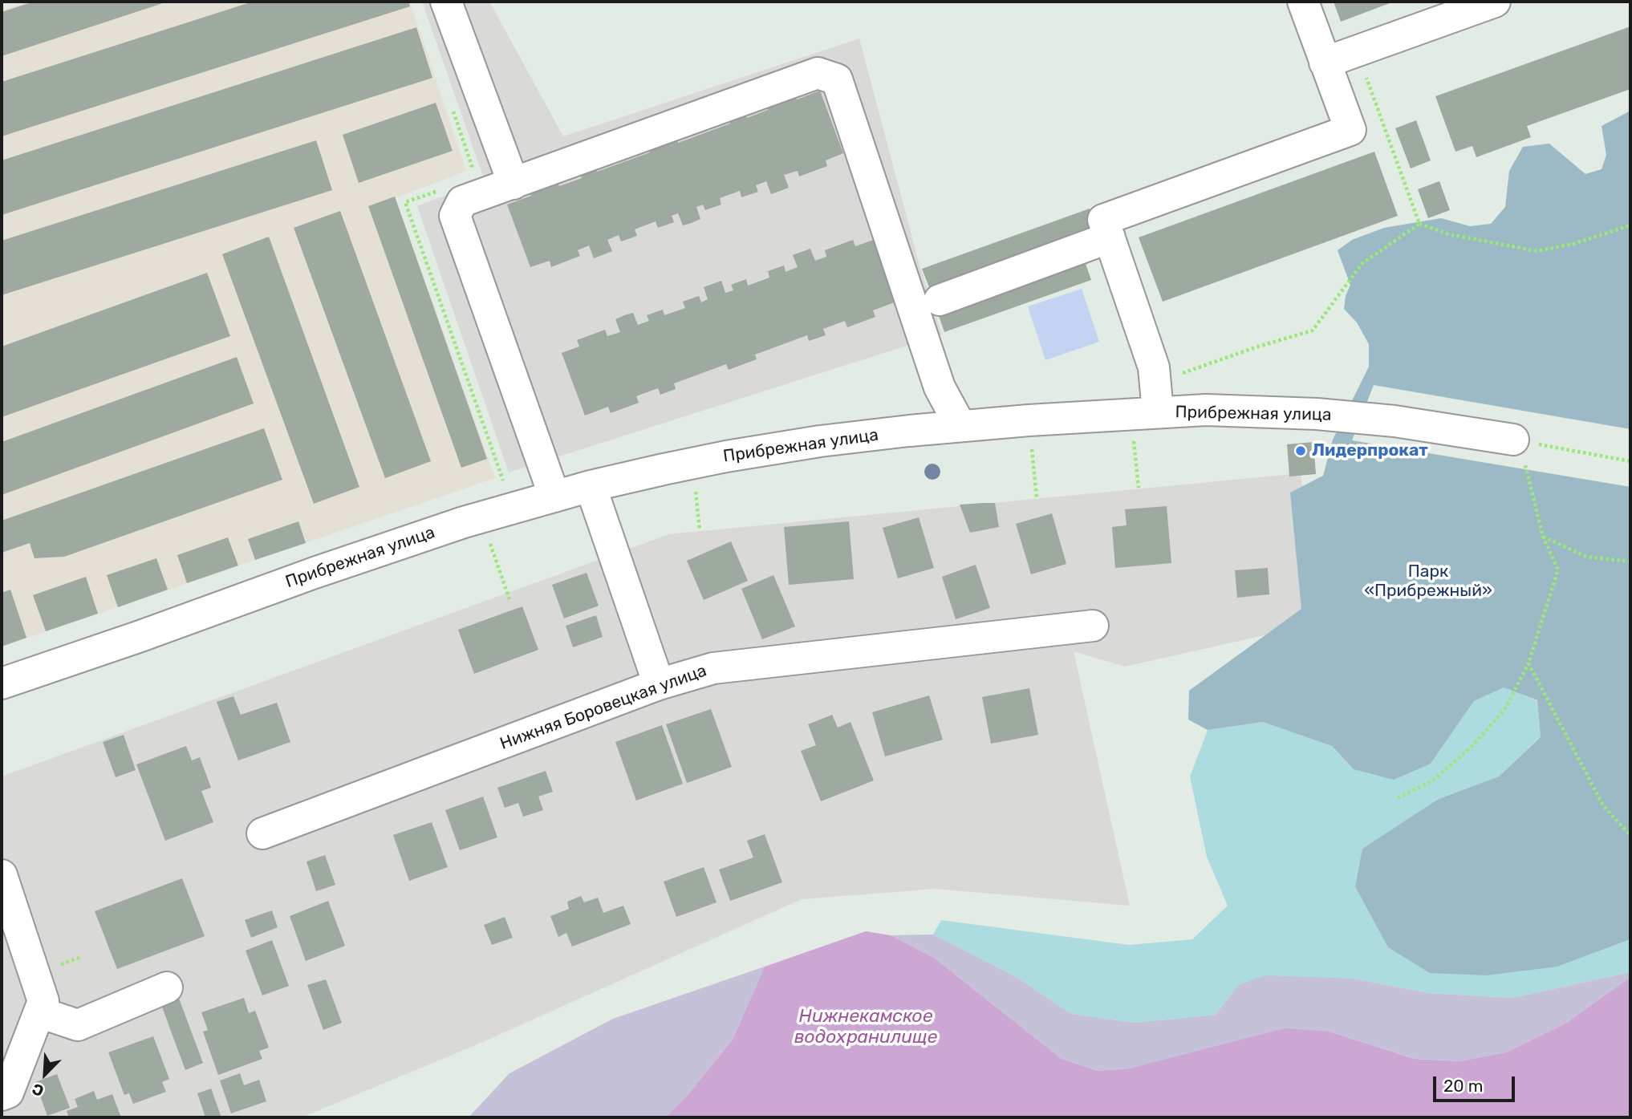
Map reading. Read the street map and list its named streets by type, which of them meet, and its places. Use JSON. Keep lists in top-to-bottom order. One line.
{"streets":{"street":["Прибрежная улица","Нижняя Боровецкая улица"]},"water":["Нижнекамское водохранилище"],"parks":["Парк «Прибрежный»"],"places":["Лидерпрокат"],"scale_bar":"20 m","north":"bottom left"}
